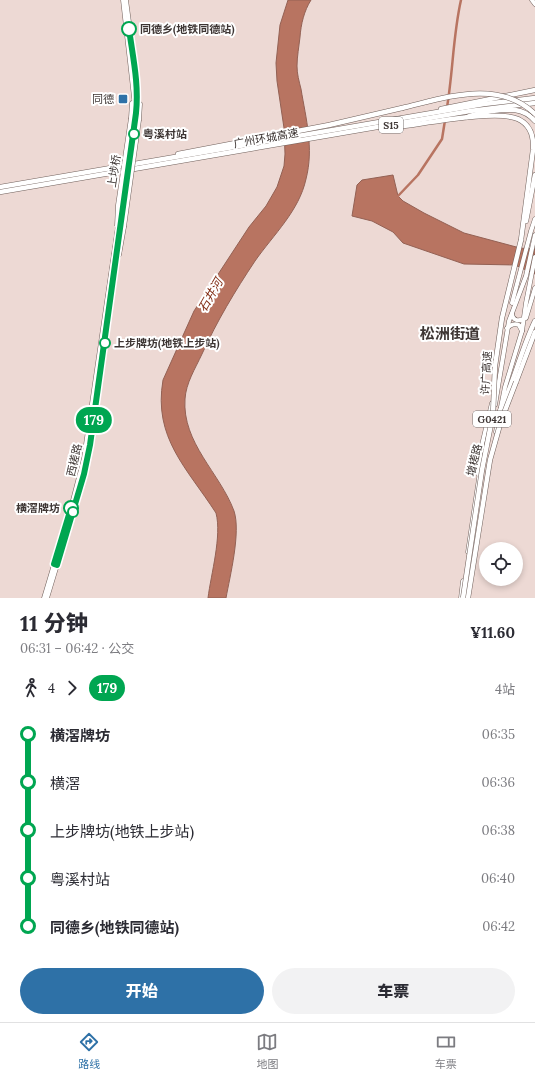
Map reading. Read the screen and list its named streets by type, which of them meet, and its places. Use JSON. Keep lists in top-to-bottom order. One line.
{"streets":{"highway":["S15","广州环城高速","许广高速","G0421"],"main road":["上埗桥","西槎路","增槎路"]},"crossings":[["上埗桥","西槎路"],["许广高速","增槎路"],["G0421","增槎路"]],"districts":["松洲街道"],"water":["石井河"],"places":{"other":["同德乡(地铁同德站)","粤溪村站","上步牌坊(地铁上步站)","横滘牌坊"],"transit":["同德"]},"lines":["bus line 179"],"page":{"on_map":"179","heading":["11 分钟","06:31 – 06:42 · 公交","¥11.60"],"legs":["4","179","4站"],"list":[{"name":"横滘牌坊","value":"06:35"},{"name":"横滘","value":"06:36"},{"name":"上步牌坊(地铁上步站)","value":"06:38"},{"name":"粤溪村站","value":"06:40"},{"name":"同德乡(地铁同德站)","value":"06:42"}],"buttons":["开始","车票"],"tabs":["路线","地图","车票"]}}
